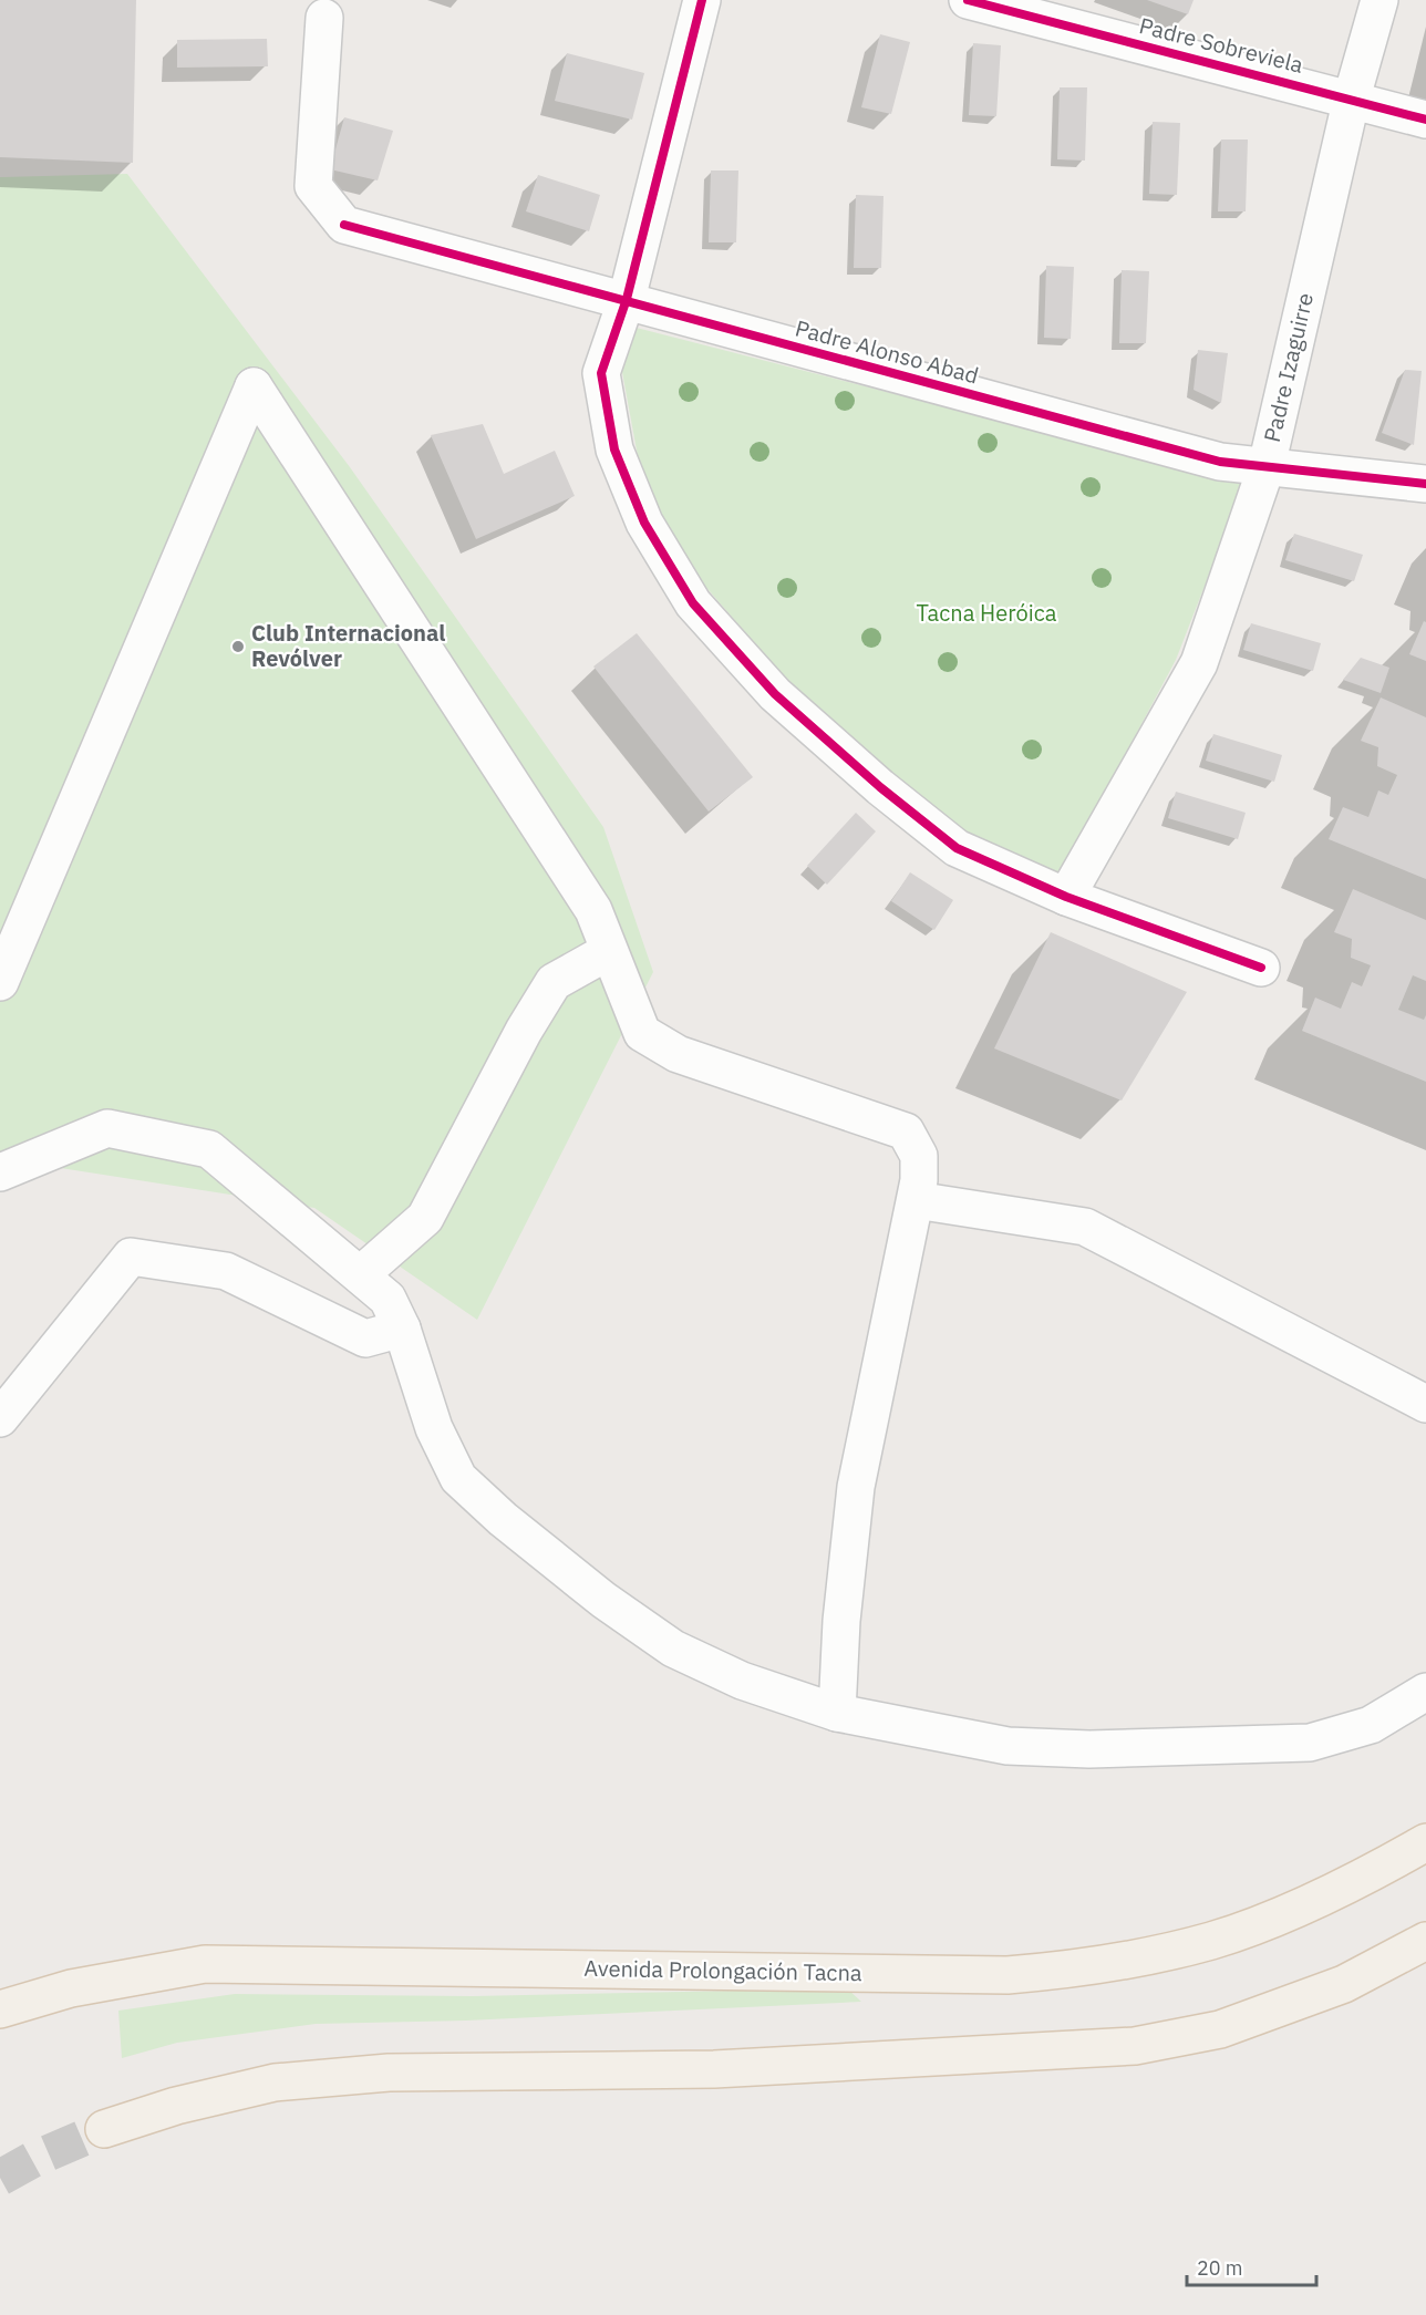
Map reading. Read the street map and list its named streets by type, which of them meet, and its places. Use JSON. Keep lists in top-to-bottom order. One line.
{"streets":{"main road":["Avenida Prolongación Tacna"],"street":["Padre Sobreviela","Padre Alonso Abad","Padre Izaguirre"]},"crossings":[["Padre Sobreviela","Padre Izaguirre"],["Padre Alonso Abad","Padre Izaguirre"]],"parks":["Tacna Heróica"],"places":["Club Internacional Revólver"],"scale_bar":"20 m"}
